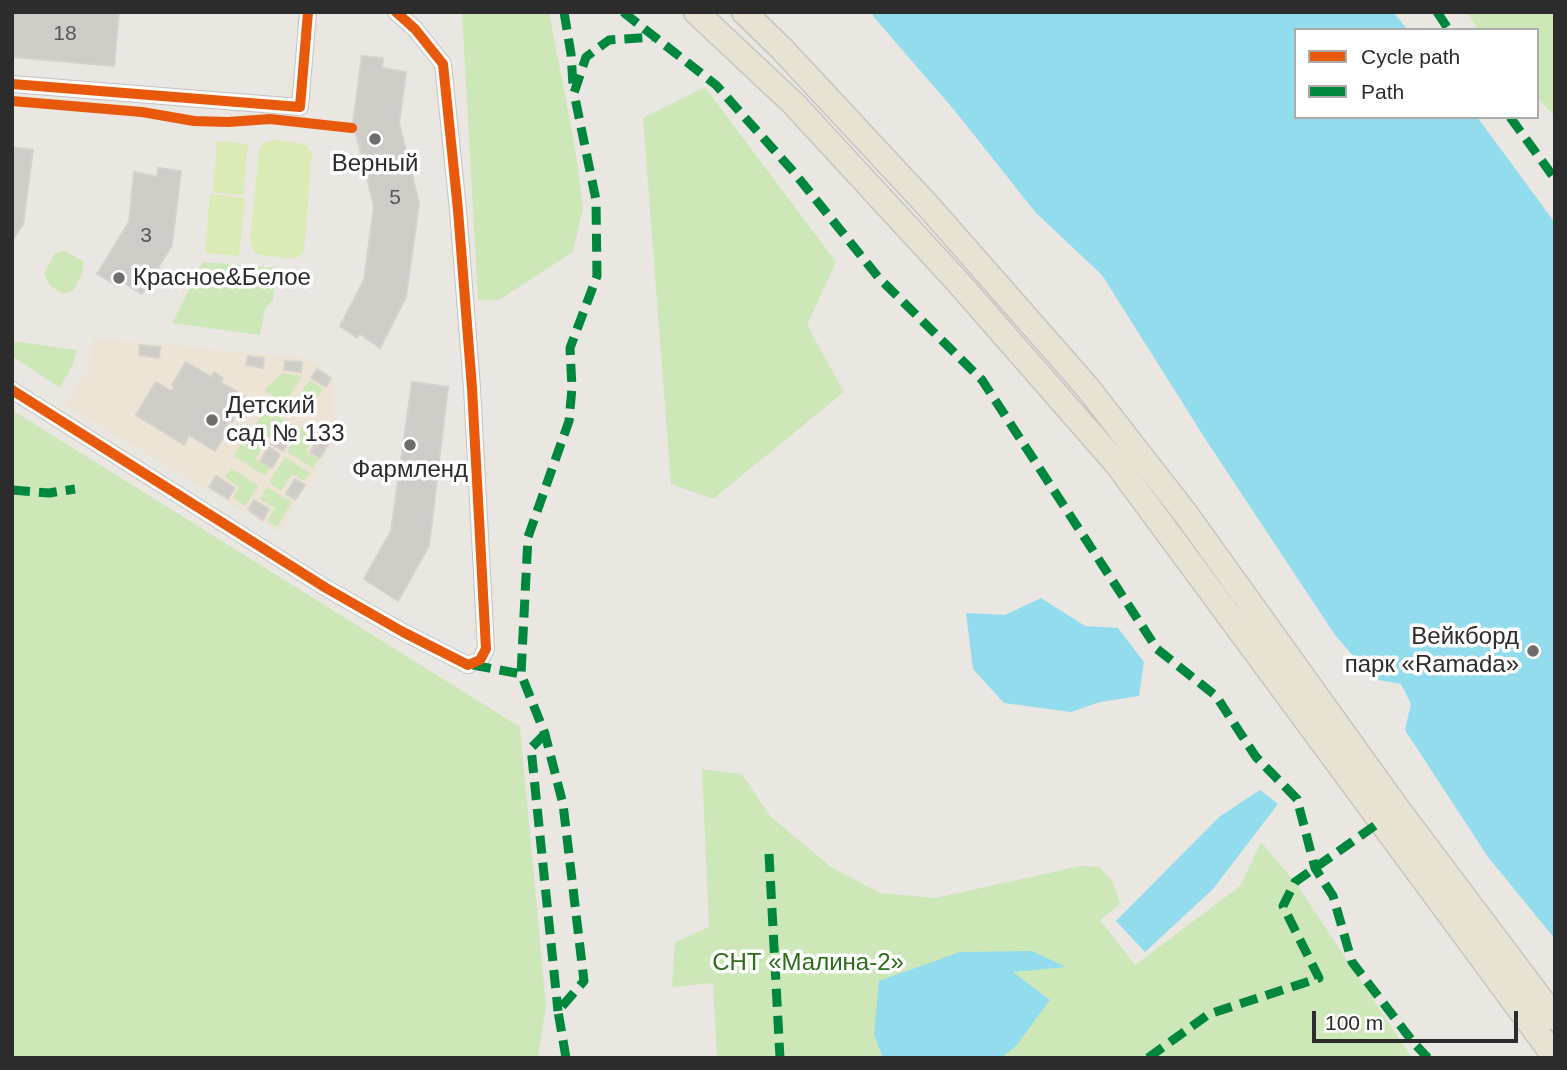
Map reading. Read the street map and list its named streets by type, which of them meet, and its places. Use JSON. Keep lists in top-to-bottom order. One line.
{"parks":["СНТ «Малина-2»"],"places":["Верный","Красное&Белое","Детский сад № 133","Фармленд","Вейкборд парк «Ramada»"],"house_numbers":["18","5","3"],"legend":["Cycle path","Path"],"scale_bar":"100 m"}
